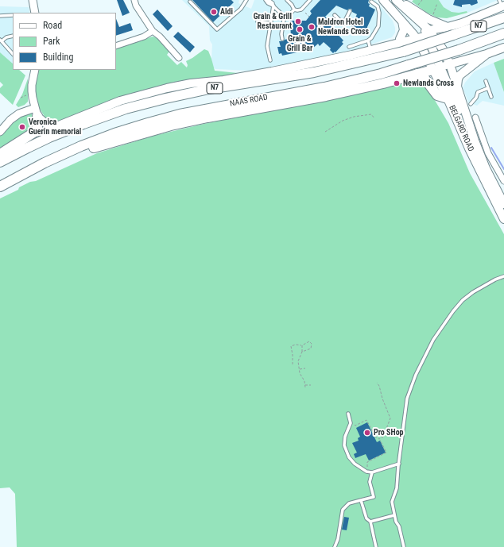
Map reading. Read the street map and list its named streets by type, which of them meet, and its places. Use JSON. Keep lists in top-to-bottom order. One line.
{"streets":{"highway":["N7","NAAS ROAD"],"main road":["BELGARD ROAD"]},"places":["Aldi","Grain & Grill Restaurant","Maldron Hotel Newlands Cross","Grain & Grill Bar","Newlands Cross","Veronica Guerin memorial","Pro SHop"],"legend":["Road","Park","Building"]}
